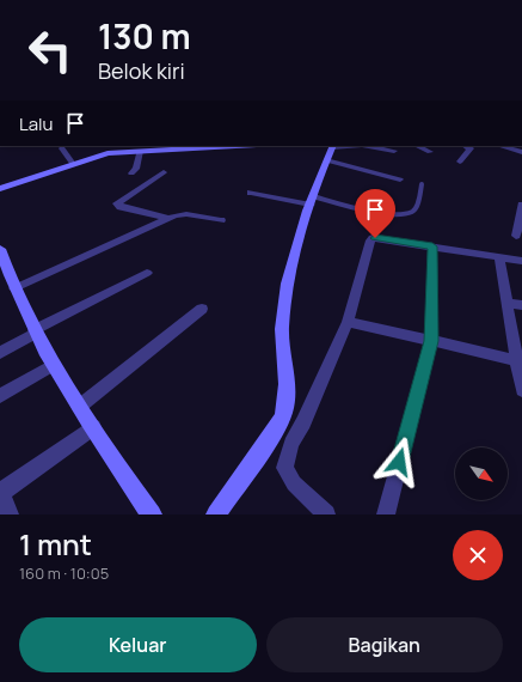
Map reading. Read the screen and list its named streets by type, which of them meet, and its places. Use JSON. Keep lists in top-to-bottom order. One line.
{"north":"bottom right","page":{"turn":["130 m","Belok kiri"],"then":"Lalu","heading":["1 mnt","160 m · 10:05"],"buttons":["Keluar","Bagikan"]}}
